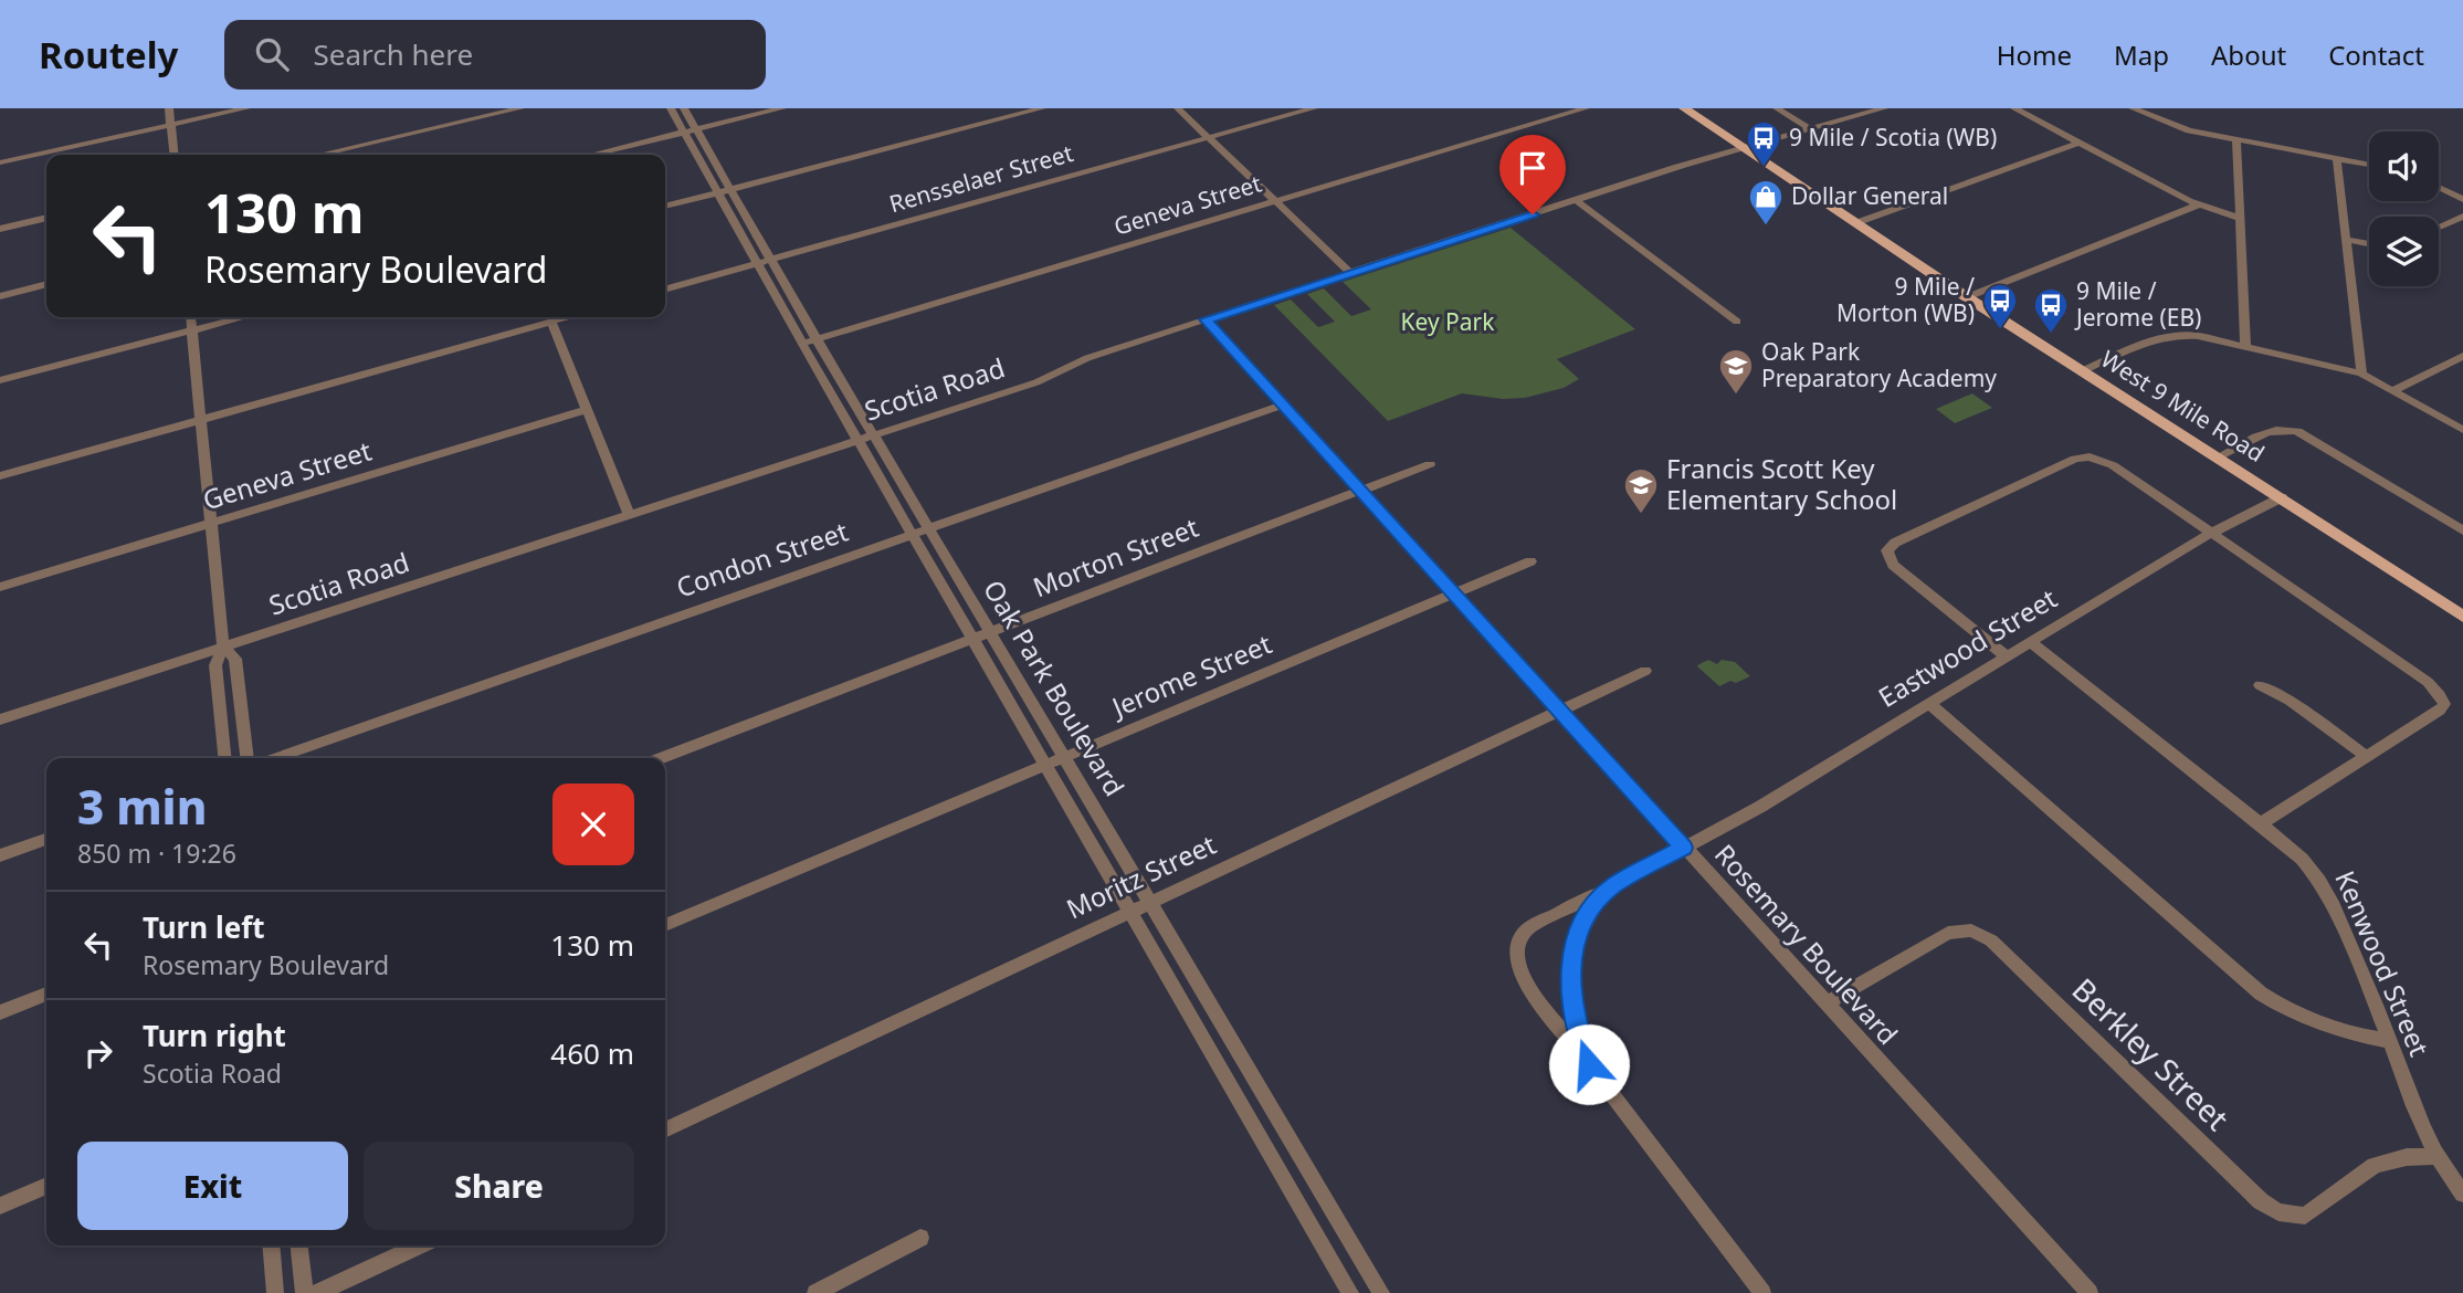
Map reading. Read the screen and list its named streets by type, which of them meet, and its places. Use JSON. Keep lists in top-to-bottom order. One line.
{"streets":{"main road":["West 9 Mile Road"],"street":["Rensselaer Street","Geneva Street","Scotia Road","Morton Street","Condon Street","Eastwood Street","Jerome Street","Oak Park Boulevard","Moritz Street","Rosemary Boulevard","Kenwood Street","Berkley Street"]},"crossings":[["Rensselaer Street","Oak Park Boulevard"],["Geneva Street","Oak Park Boulevard"],["Scotia Road","West 9 Mile Road"],["Scotia Road","Oak Park Boulevard"],["Scotia Road","Rosemary Boulevard"],["West 9 Mile Road","Eastwood Street"],["Morton Street","Oak Park Boulevard"],["Morton Street","Rosemary Boulevard"],["Condon Street","Oak Park Boulevard"],["Condon Street","Rosemary Boulevard"],["Eastwood Street","Rosemary Boulevard"],["Eastwood Street","Kenwood Street"],["Jerome Street","Oak Park Boulevard"],["Jerome Street","Rosemary Boulevard"],["Oak Park Boulevard","Moritz Street"],["Moritz Street","Rosemary Boulevard"],["Rosemary Boulevard","Berkley Street"],["Kenwood Street","Berkley Street"]],"parks":["Key Park"],"places":{"bus stop":["9 Mile / Scotia (WB)","9 Mile / Morton (WB)","9 Mile / Jerome (EB)"],"shop":["Dollar General"],"school or university":["Oak Park Preparatory Academy","Francis Scott Key Elementary School"]},"page":{"header":"Routely","search":"Search here","nav":["Home","Map","About","Contact"],"turn":["130 m","Rosemary Boulevard"],"heading":["3 min","850 m · 19:26"],"list":[{"name":"Turn left","note":"Rosemary Boulevard","value":"130 m"},{"name":"Turn right","note":"Scotia Road","value":"460 m"}],"buttons":["Exit","Share"]}}
